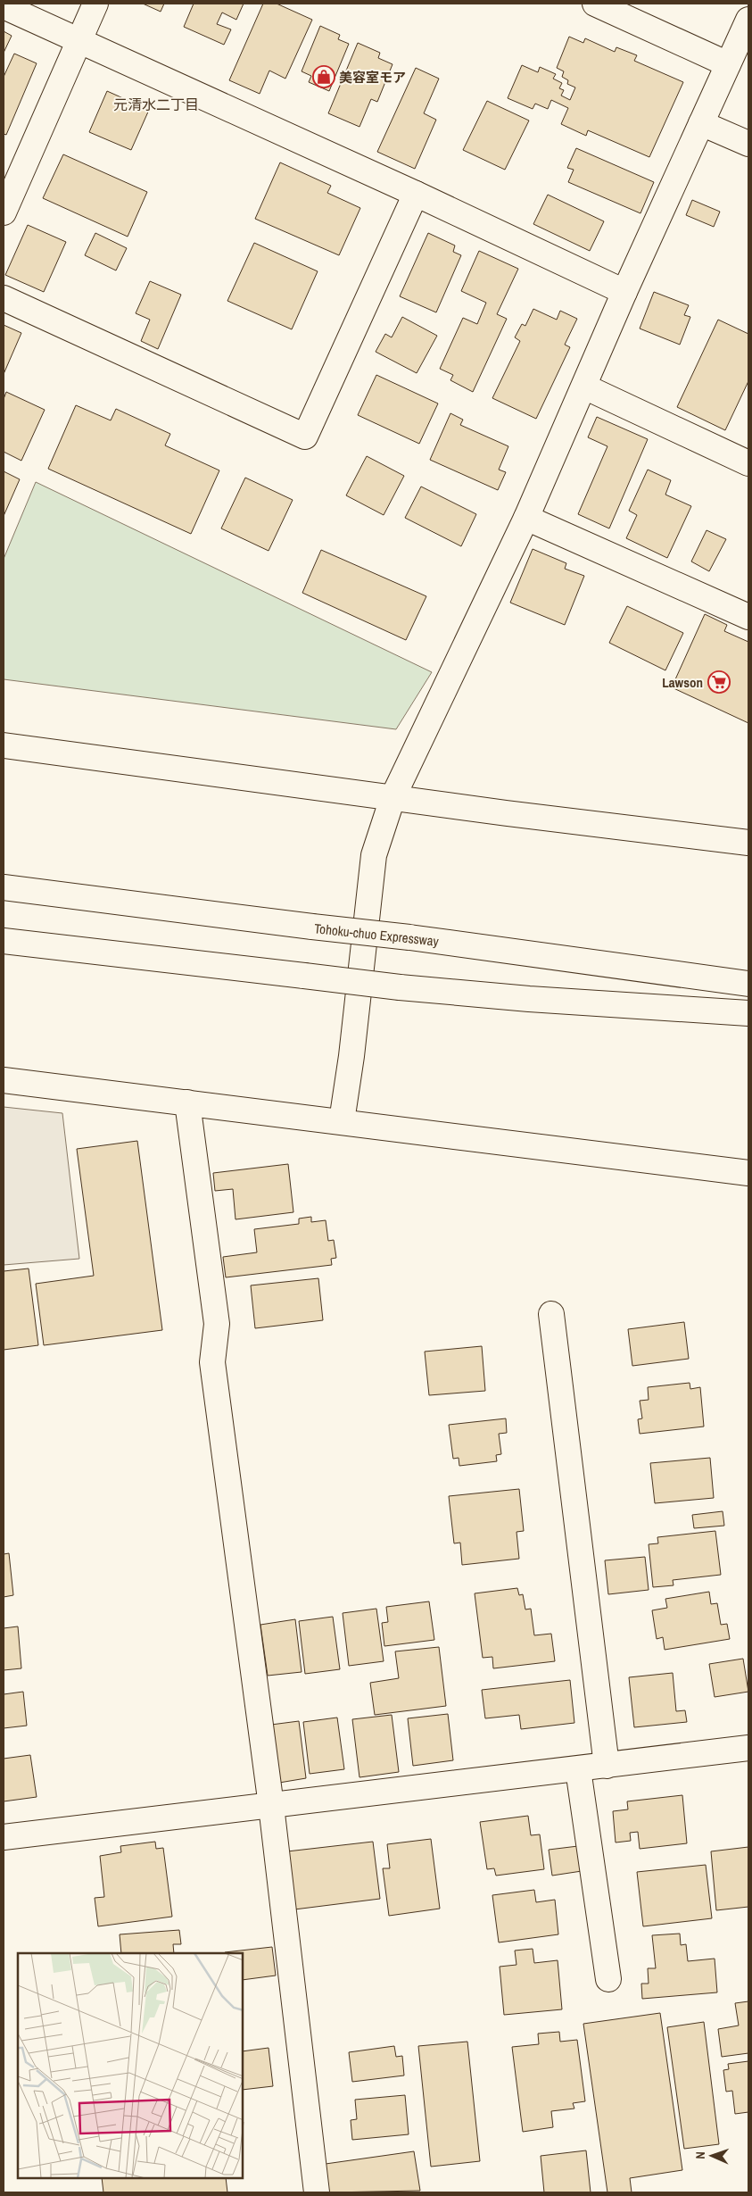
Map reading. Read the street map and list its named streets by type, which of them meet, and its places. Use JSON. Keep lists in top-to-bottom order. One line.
{"streets":{"main road":["Tohoku-chuo Expressway"]},"districts":["元清水二丁目"],"places":{"shop":["美容室モア"],"supermarket":["Lawson"]},"north":"left"}
